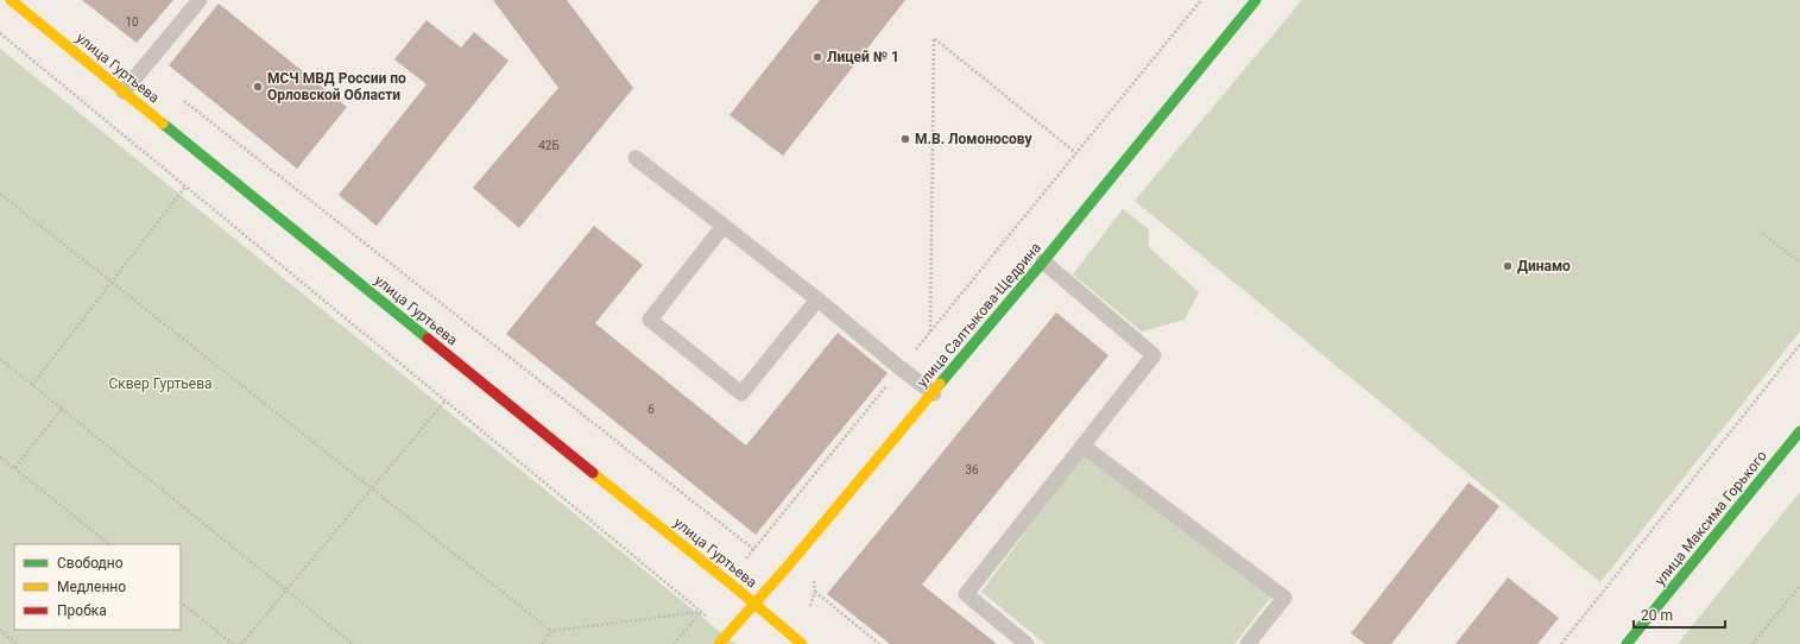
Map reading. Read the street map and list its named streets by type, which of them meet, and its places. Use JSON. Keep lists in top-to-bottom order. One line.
{"streets":{"street":["улица Гуртьева","улица Салтыкова-Щедрина","улица Максима Горького"]},"crossings":[["улица Гуртьева","улица Салтыкова-Щедрина"]],"parks":["Сквер Гуртьева"],"places":["Лицей № 1","МСЧ МВД России по Орловской Области","М.В. Ломоносову","Динамо"],"house_numbers":["10","42Б","6","36"],"legend":["Свободно","Медленно","Пробка"],"scale_bar":"20 m"}
